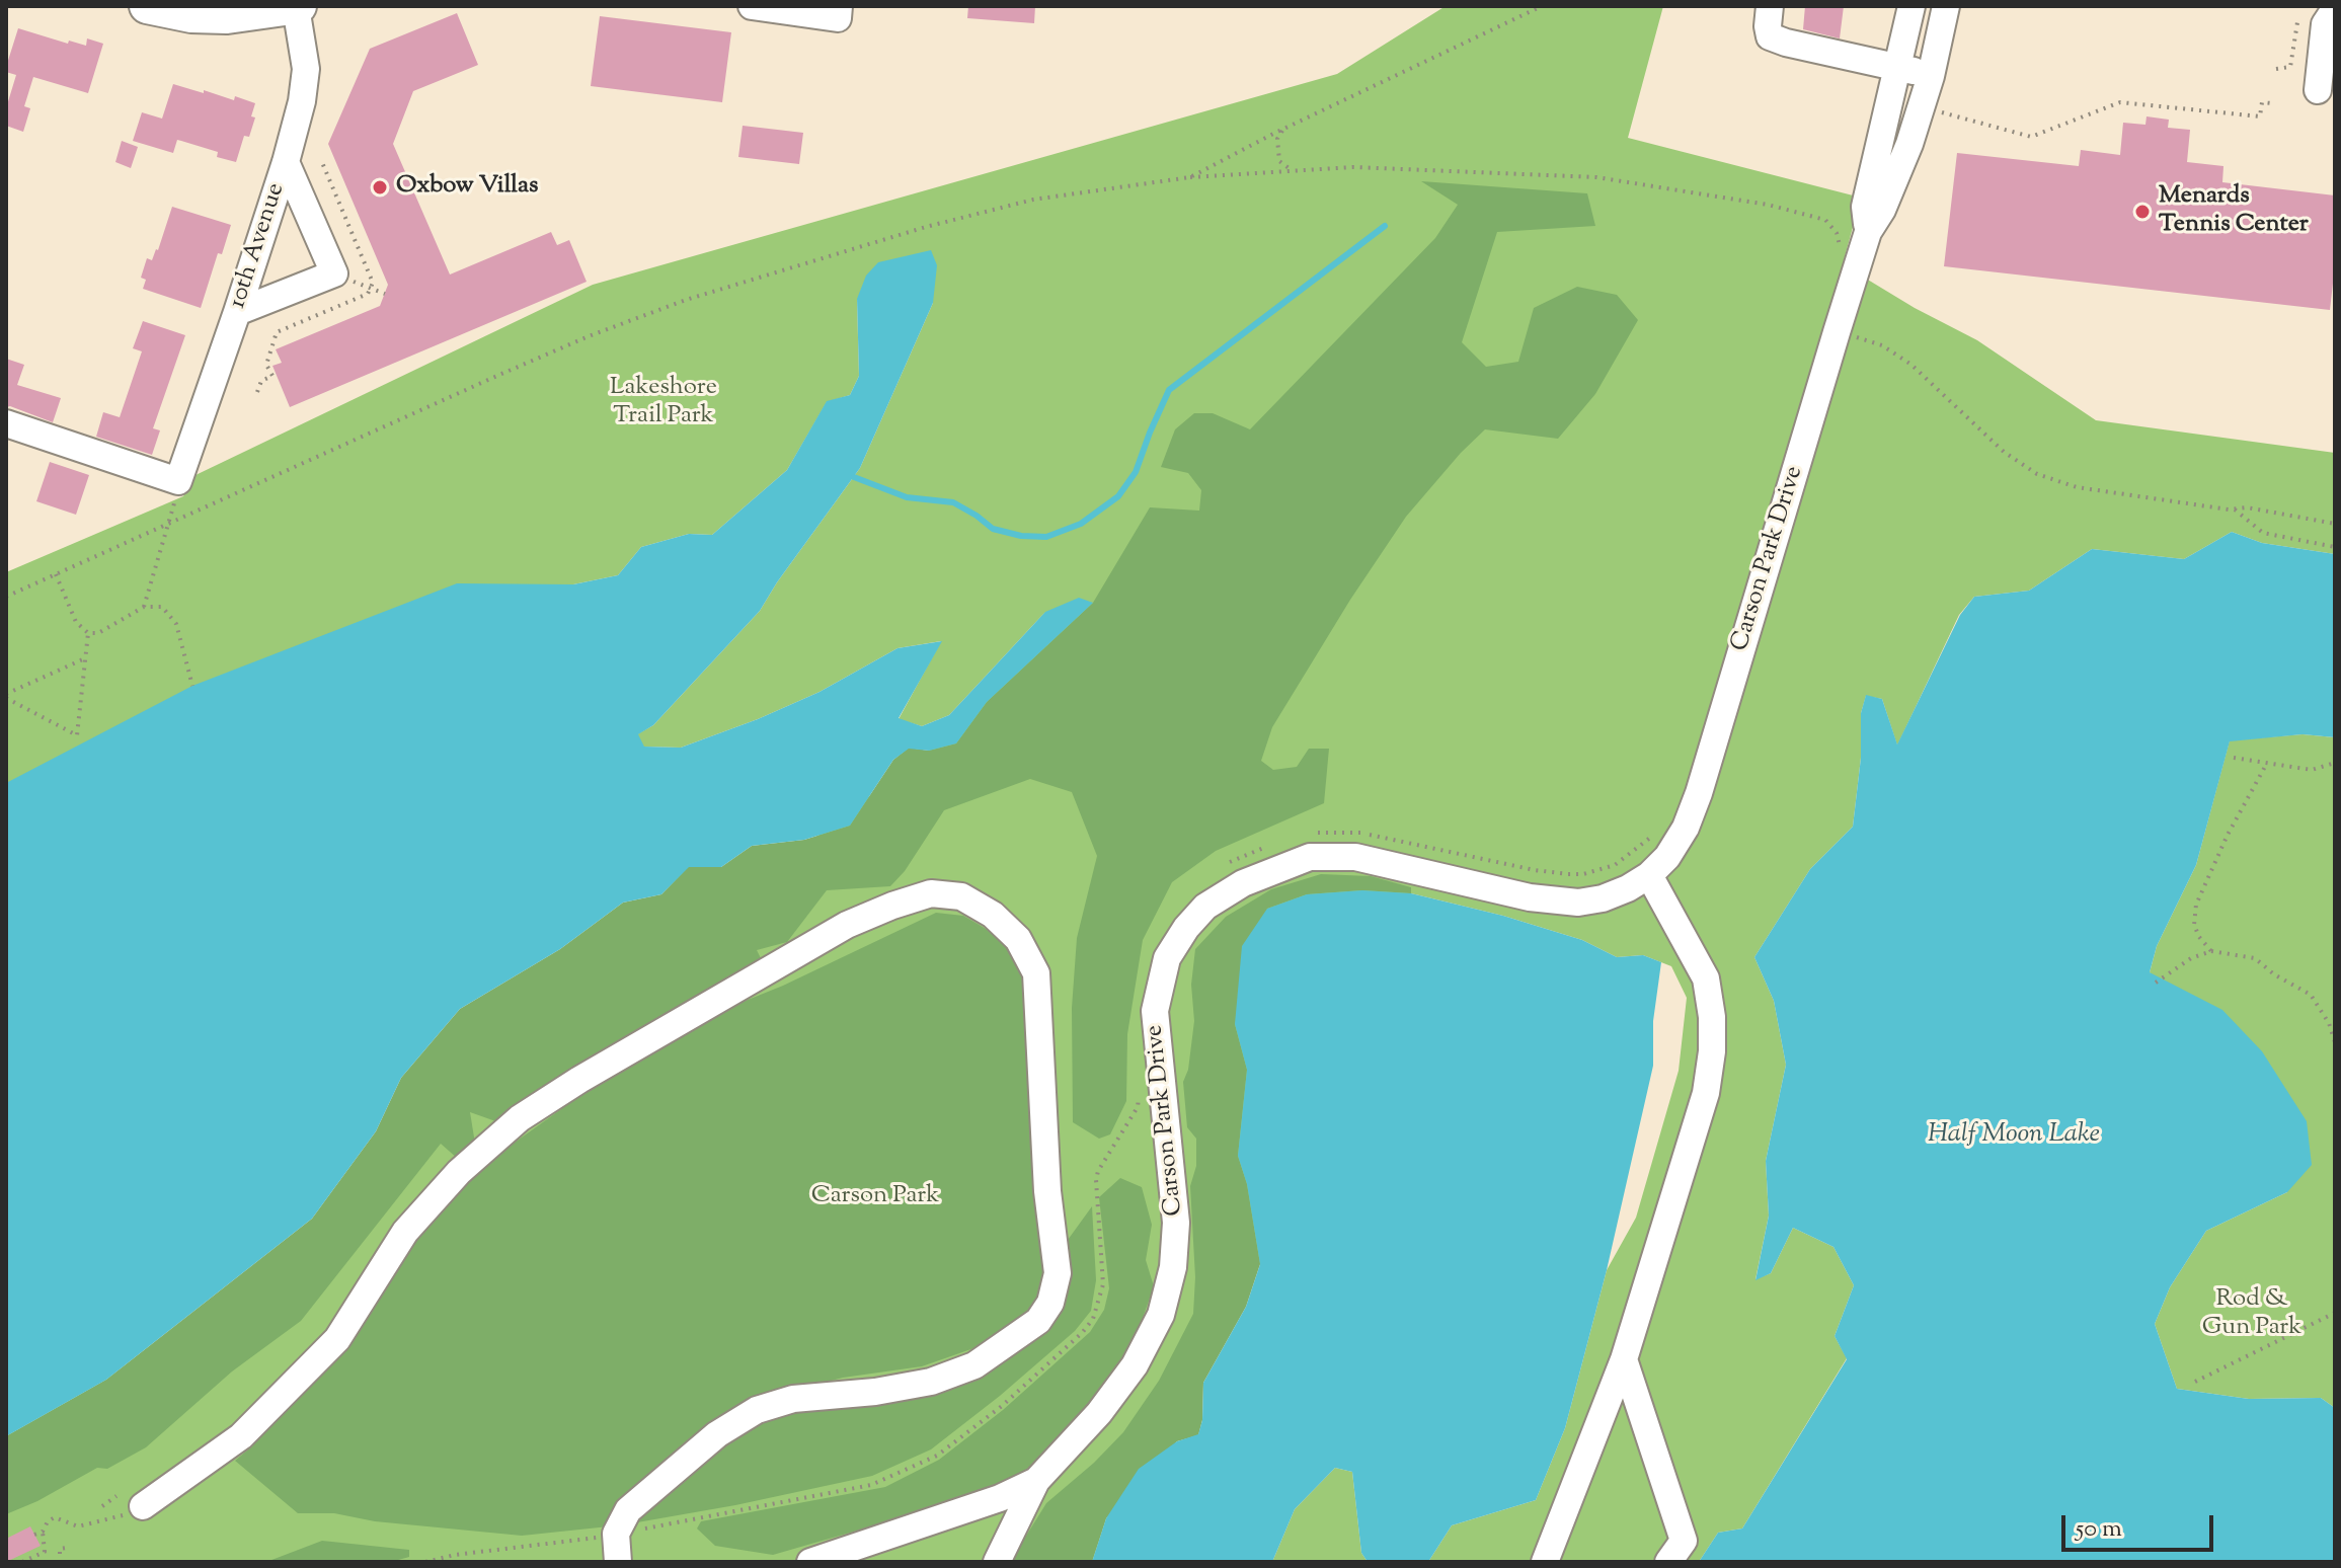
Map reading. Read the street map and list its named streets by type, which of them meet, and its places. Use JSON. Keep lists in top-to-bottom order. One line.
{"streets":{"street":["10th Avenue","Carson Park Drive"]},"water":["Half Moon Lake"],"parks":["Lakeshore Trail Park","Carson Park","Rod & Gun Park"],"places":["Oxbow Villas","Menards Tennis Center"],"scale_bar":"50 m"}
